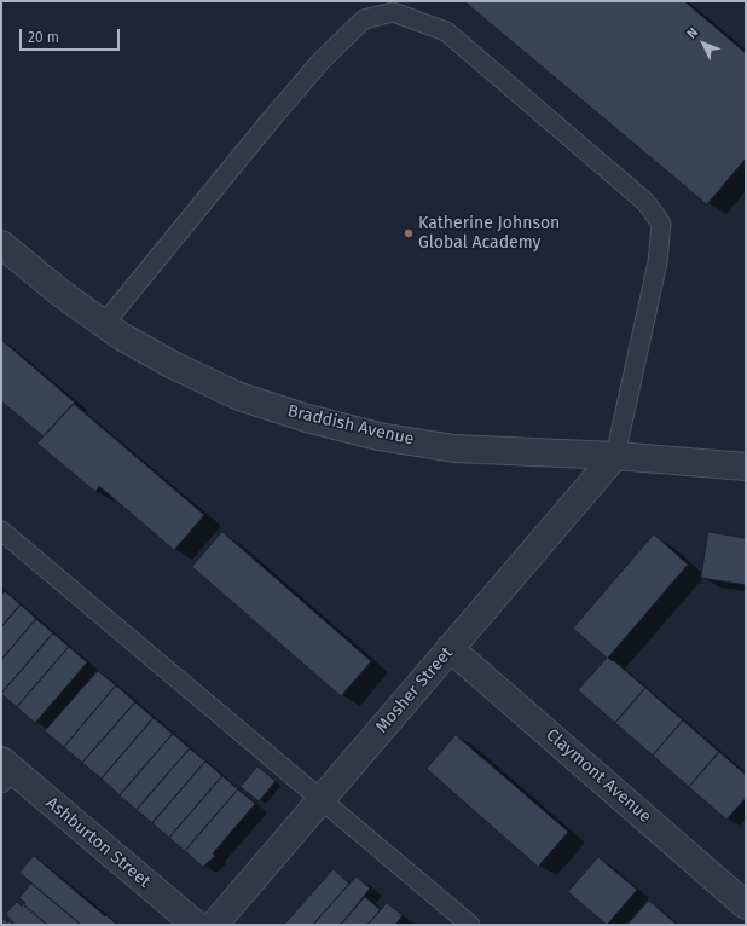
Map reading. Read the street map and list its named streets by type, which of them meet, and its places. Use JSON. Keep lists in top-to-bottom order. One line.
{"streets":{"street":["Braddish Avenue","Mosher Street","Claymont Avenue","Ashburton Street"]},"crossings":[["Braddish Avenue","Mosher Street"],["Mosher Street","Claymont Avenue"]],"places":["Katherine Johnson Global Academy"],"scale_bar":"20 m","north":"top left"}
